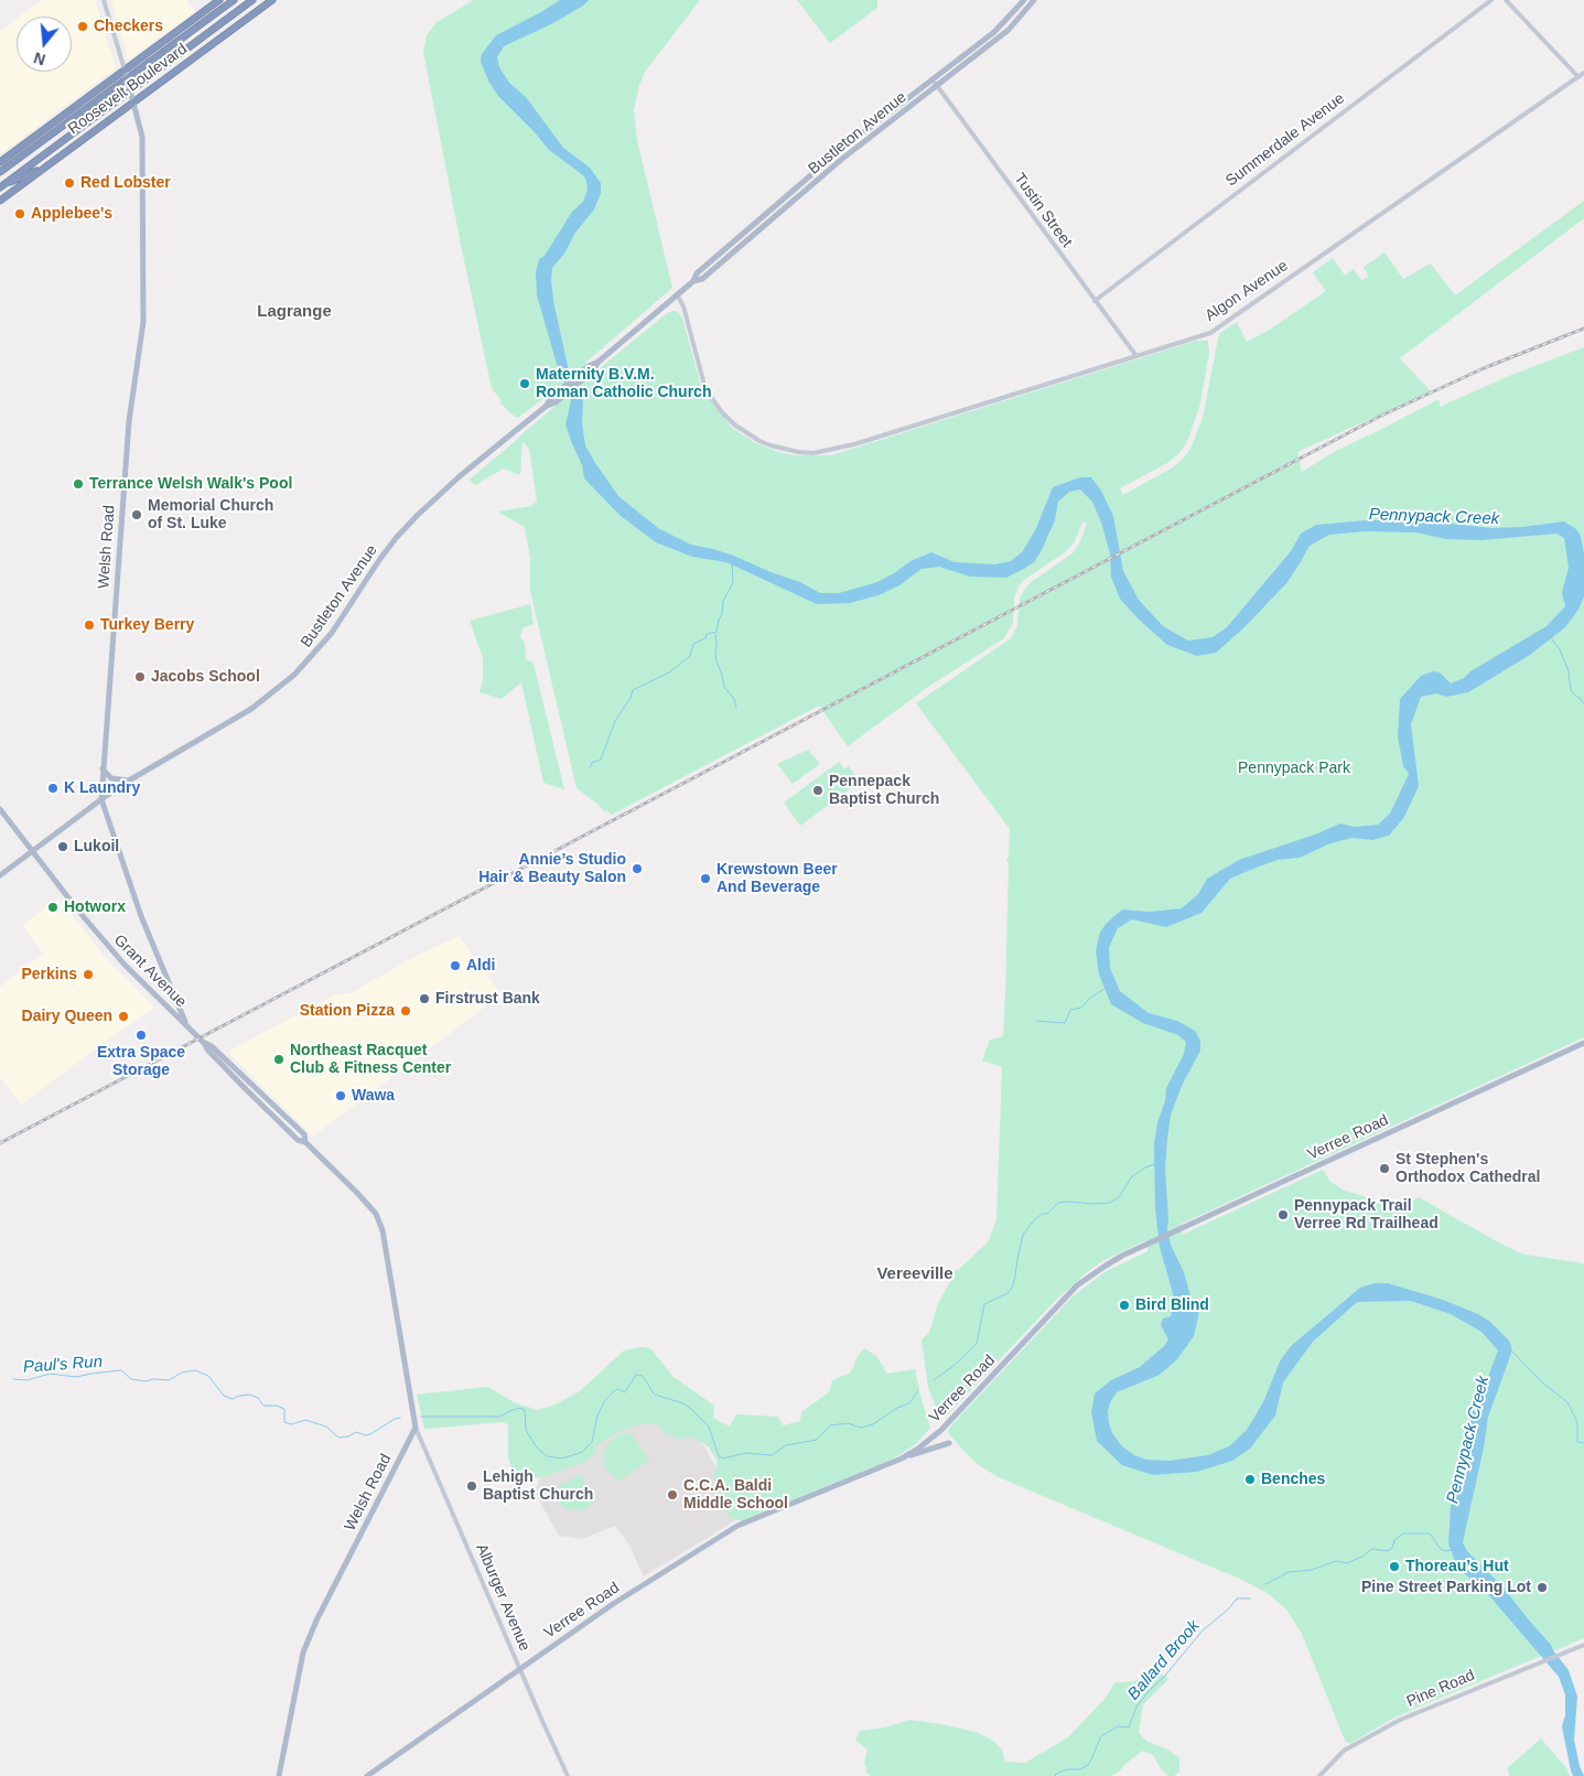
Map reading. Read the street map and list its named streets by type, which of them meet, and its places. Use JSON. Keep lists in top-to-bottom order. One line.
{"streets":{"highway":["Roosevelt Boulevard"],"main road":["Bustleton Avenue","Welsh Road","Grant Avenue","Verree Road"],"street":["Summerdale Avenue","Tustin Street","Algon Avenue","Alburger Avenue","Pine Road"]},"crossings":[["Roosevelt Boulevard","Welsh Road"],["Bustleton Avenue","Tustin Street"],["Bustleton Avenue","Algon Avenue"],["Bustleton Avenue","Welsh Road"],["Bustleton Avenue","Grant Avenue"],["Summerdale Avenue","Tustin Street"],["Tustin Street","Algon Avenue"],["Welsh Road","Grant Avenue"],["Welsh Road","Alburger Avenue"],["Grant Avenue","Alburger Avenue"],["Verree Road","Alburger Avenue"]],"districts":["Lagrange","Vereeville"],"water":["Pennypack Creek","Paul's Run","Ballard Brook"],"parks":["Pennypack Park"],"places":["Checkers","Red Lobster","Applebee's","Maternity B.V.M. Roman Catholic Church","Terrance Welsh Walk's Pool","Memorial Church of St. Luke","Turkey Berry","Jacobs School","K Laundry","Pennepack Baptist Church","Lukoil","Annie’s Studio Hair & Beauty Salon","Krewstown Beer And Beverage","Hotworx","Aldi","Perkins","Firstrust Bank","Station Pizza","Dairy Queen","Extra Space Storage","Northeast Racquet Club & Fitness Center","Wawa","St Stephen's Orthodox Cathedral","Pennypack Trail Verree Rd Trailhead","Bird Blind","Benches","Lehigh Baptist Church","C.C.A. Baldi Middle School","Thoreau’s Hut","Pine Street Parking Lot"],"north":"bottom"}
